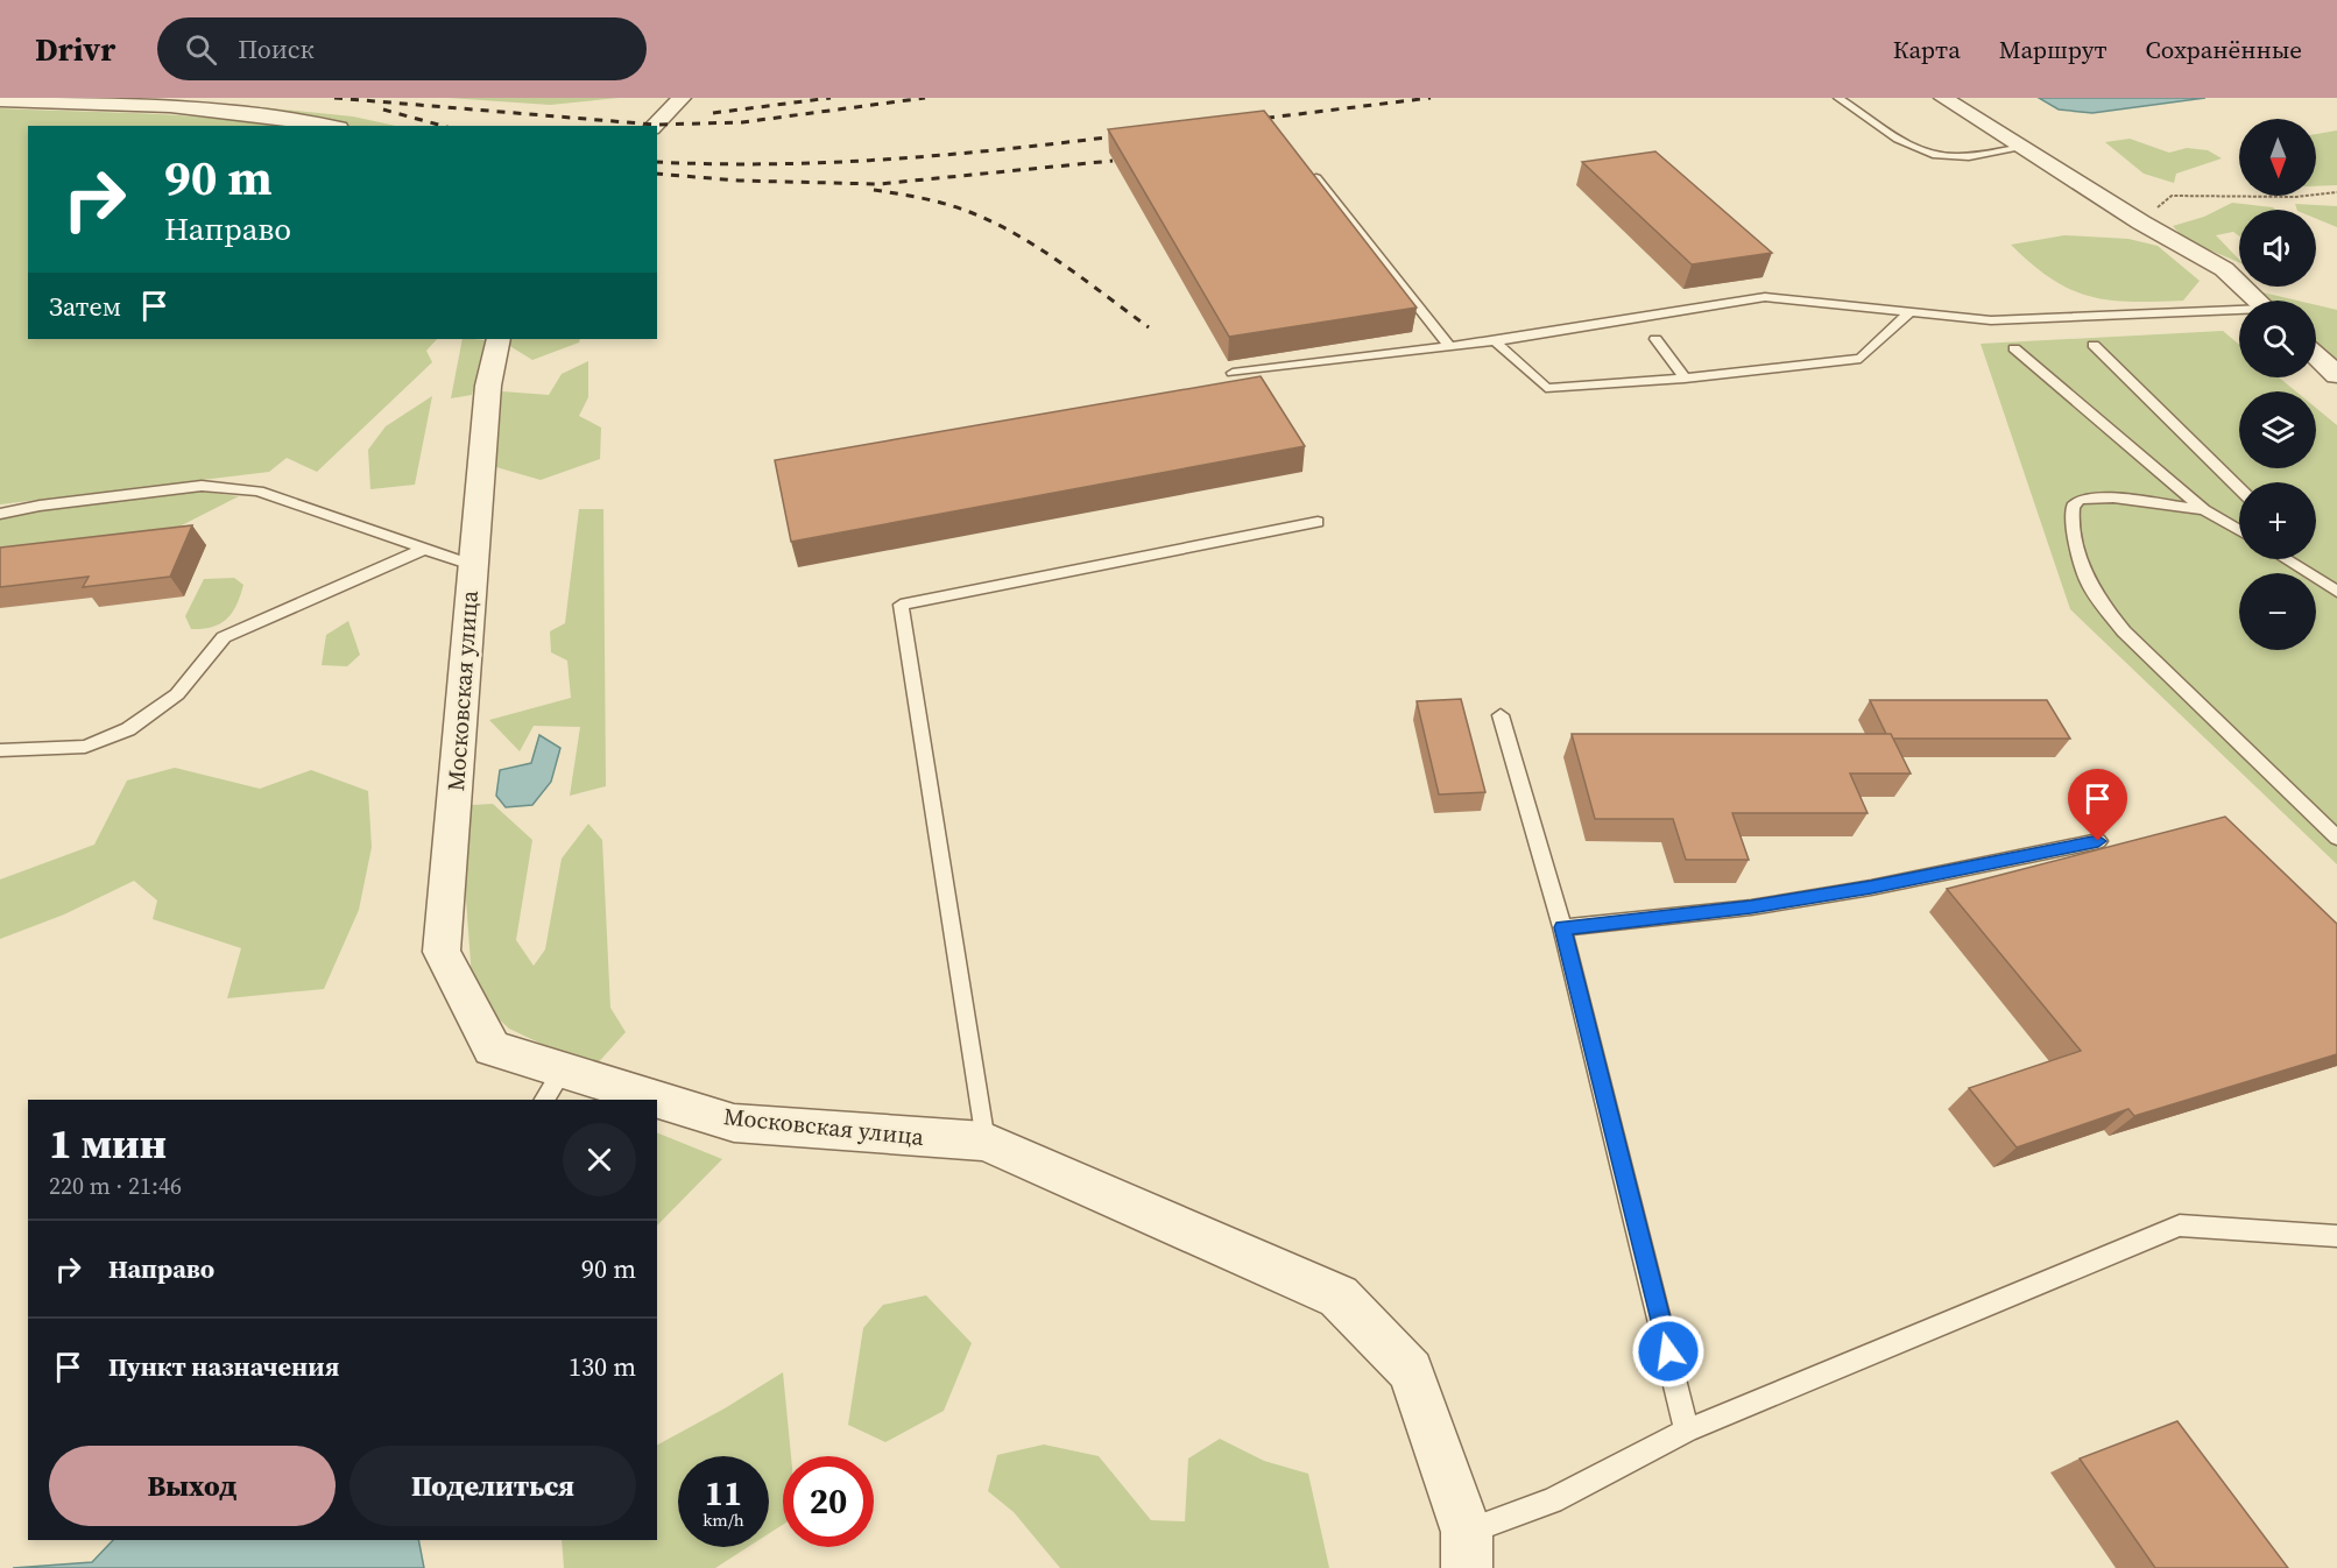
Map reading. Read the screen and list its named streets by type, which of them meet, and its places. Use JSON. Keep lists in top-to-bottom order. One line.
{"streets":{"street":["Московская улица"]},"north":"bottom","page":{"header":"Drivr","search":"Поиск","nav":["Карта","Маршрут","Сохранённые"],"map_buttons":["+","−"],"turn":["90 m","Направо"],"then":"Затем","heading":["1 мин","220 m · 21:46"],"list":[{"name":"Направо","value":"90 m"},{"name":"Пункт назначения","value":"130 m"}],"buttons":["Выход","Поделиться"],"speed":"11 km/h","limit":"20"}}
